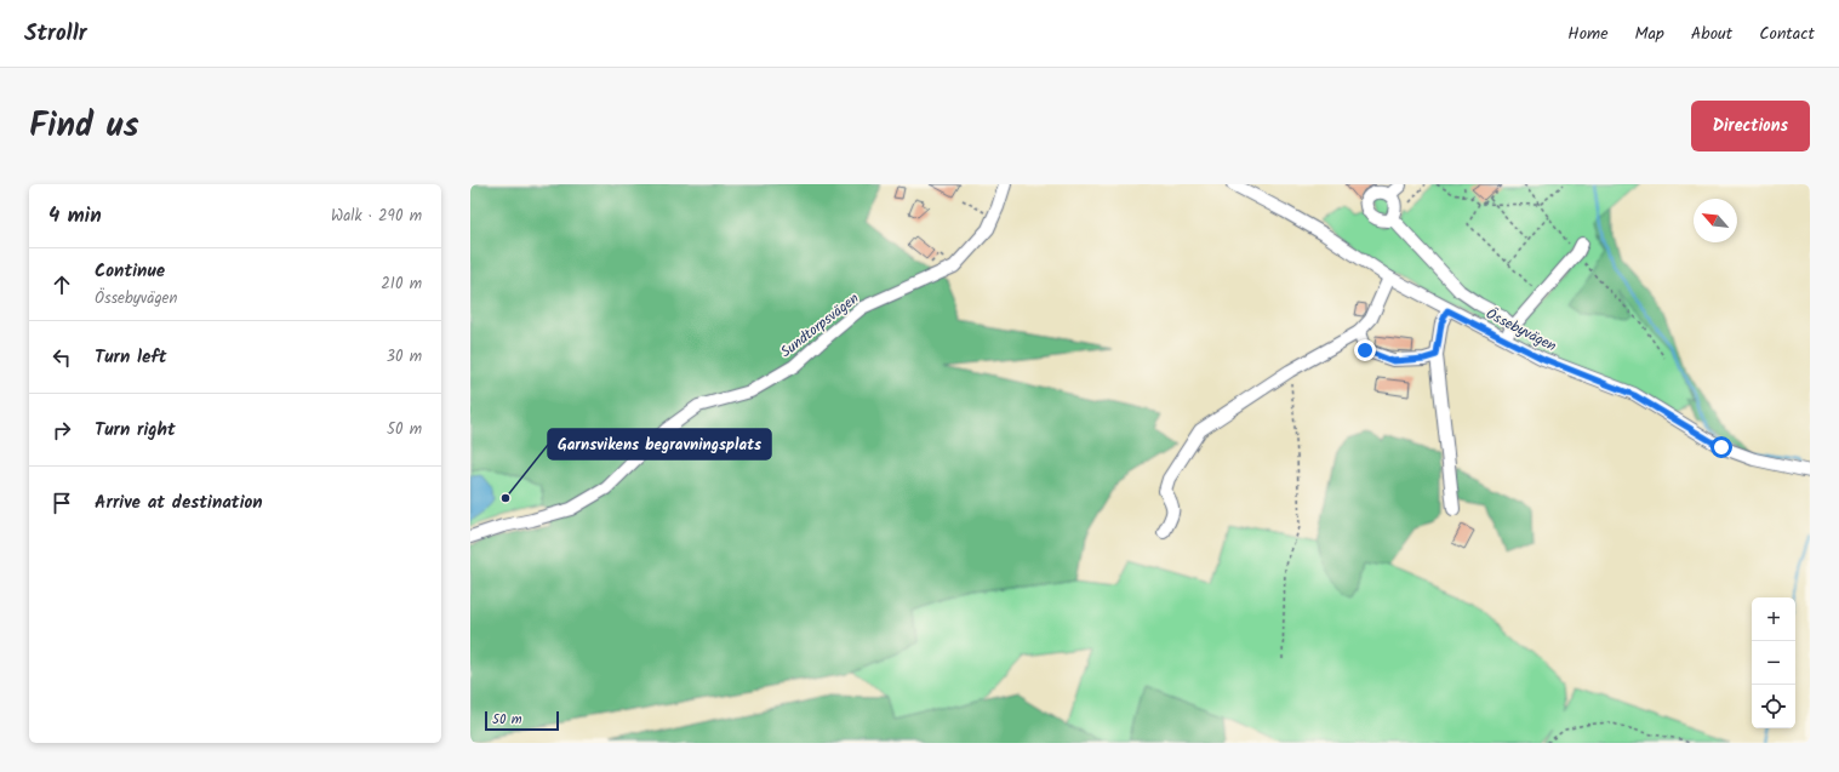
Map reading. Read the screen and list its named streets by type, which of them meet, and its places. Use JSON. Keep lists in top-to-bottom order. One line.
{"streets":{"street":["Sundtorpsvägen","Össebyvägen"]},"places":["Garnsvikens begravningsplats"],"scale_bar":"50 m","north":"top left","page":{"header":"Strollr","nav":["Home","Map","About","Contact"],"title":"Find us","buttons":"Directions","heading":["4 min","Walk · 290 m"],"list":[["Continue","Össebyvägen","210 m"],["Turn left","30 m"],["Turn right","50 m"],"Arrive at destination"],"map_buttons":["+","−"],"scale":"50 m"}}
